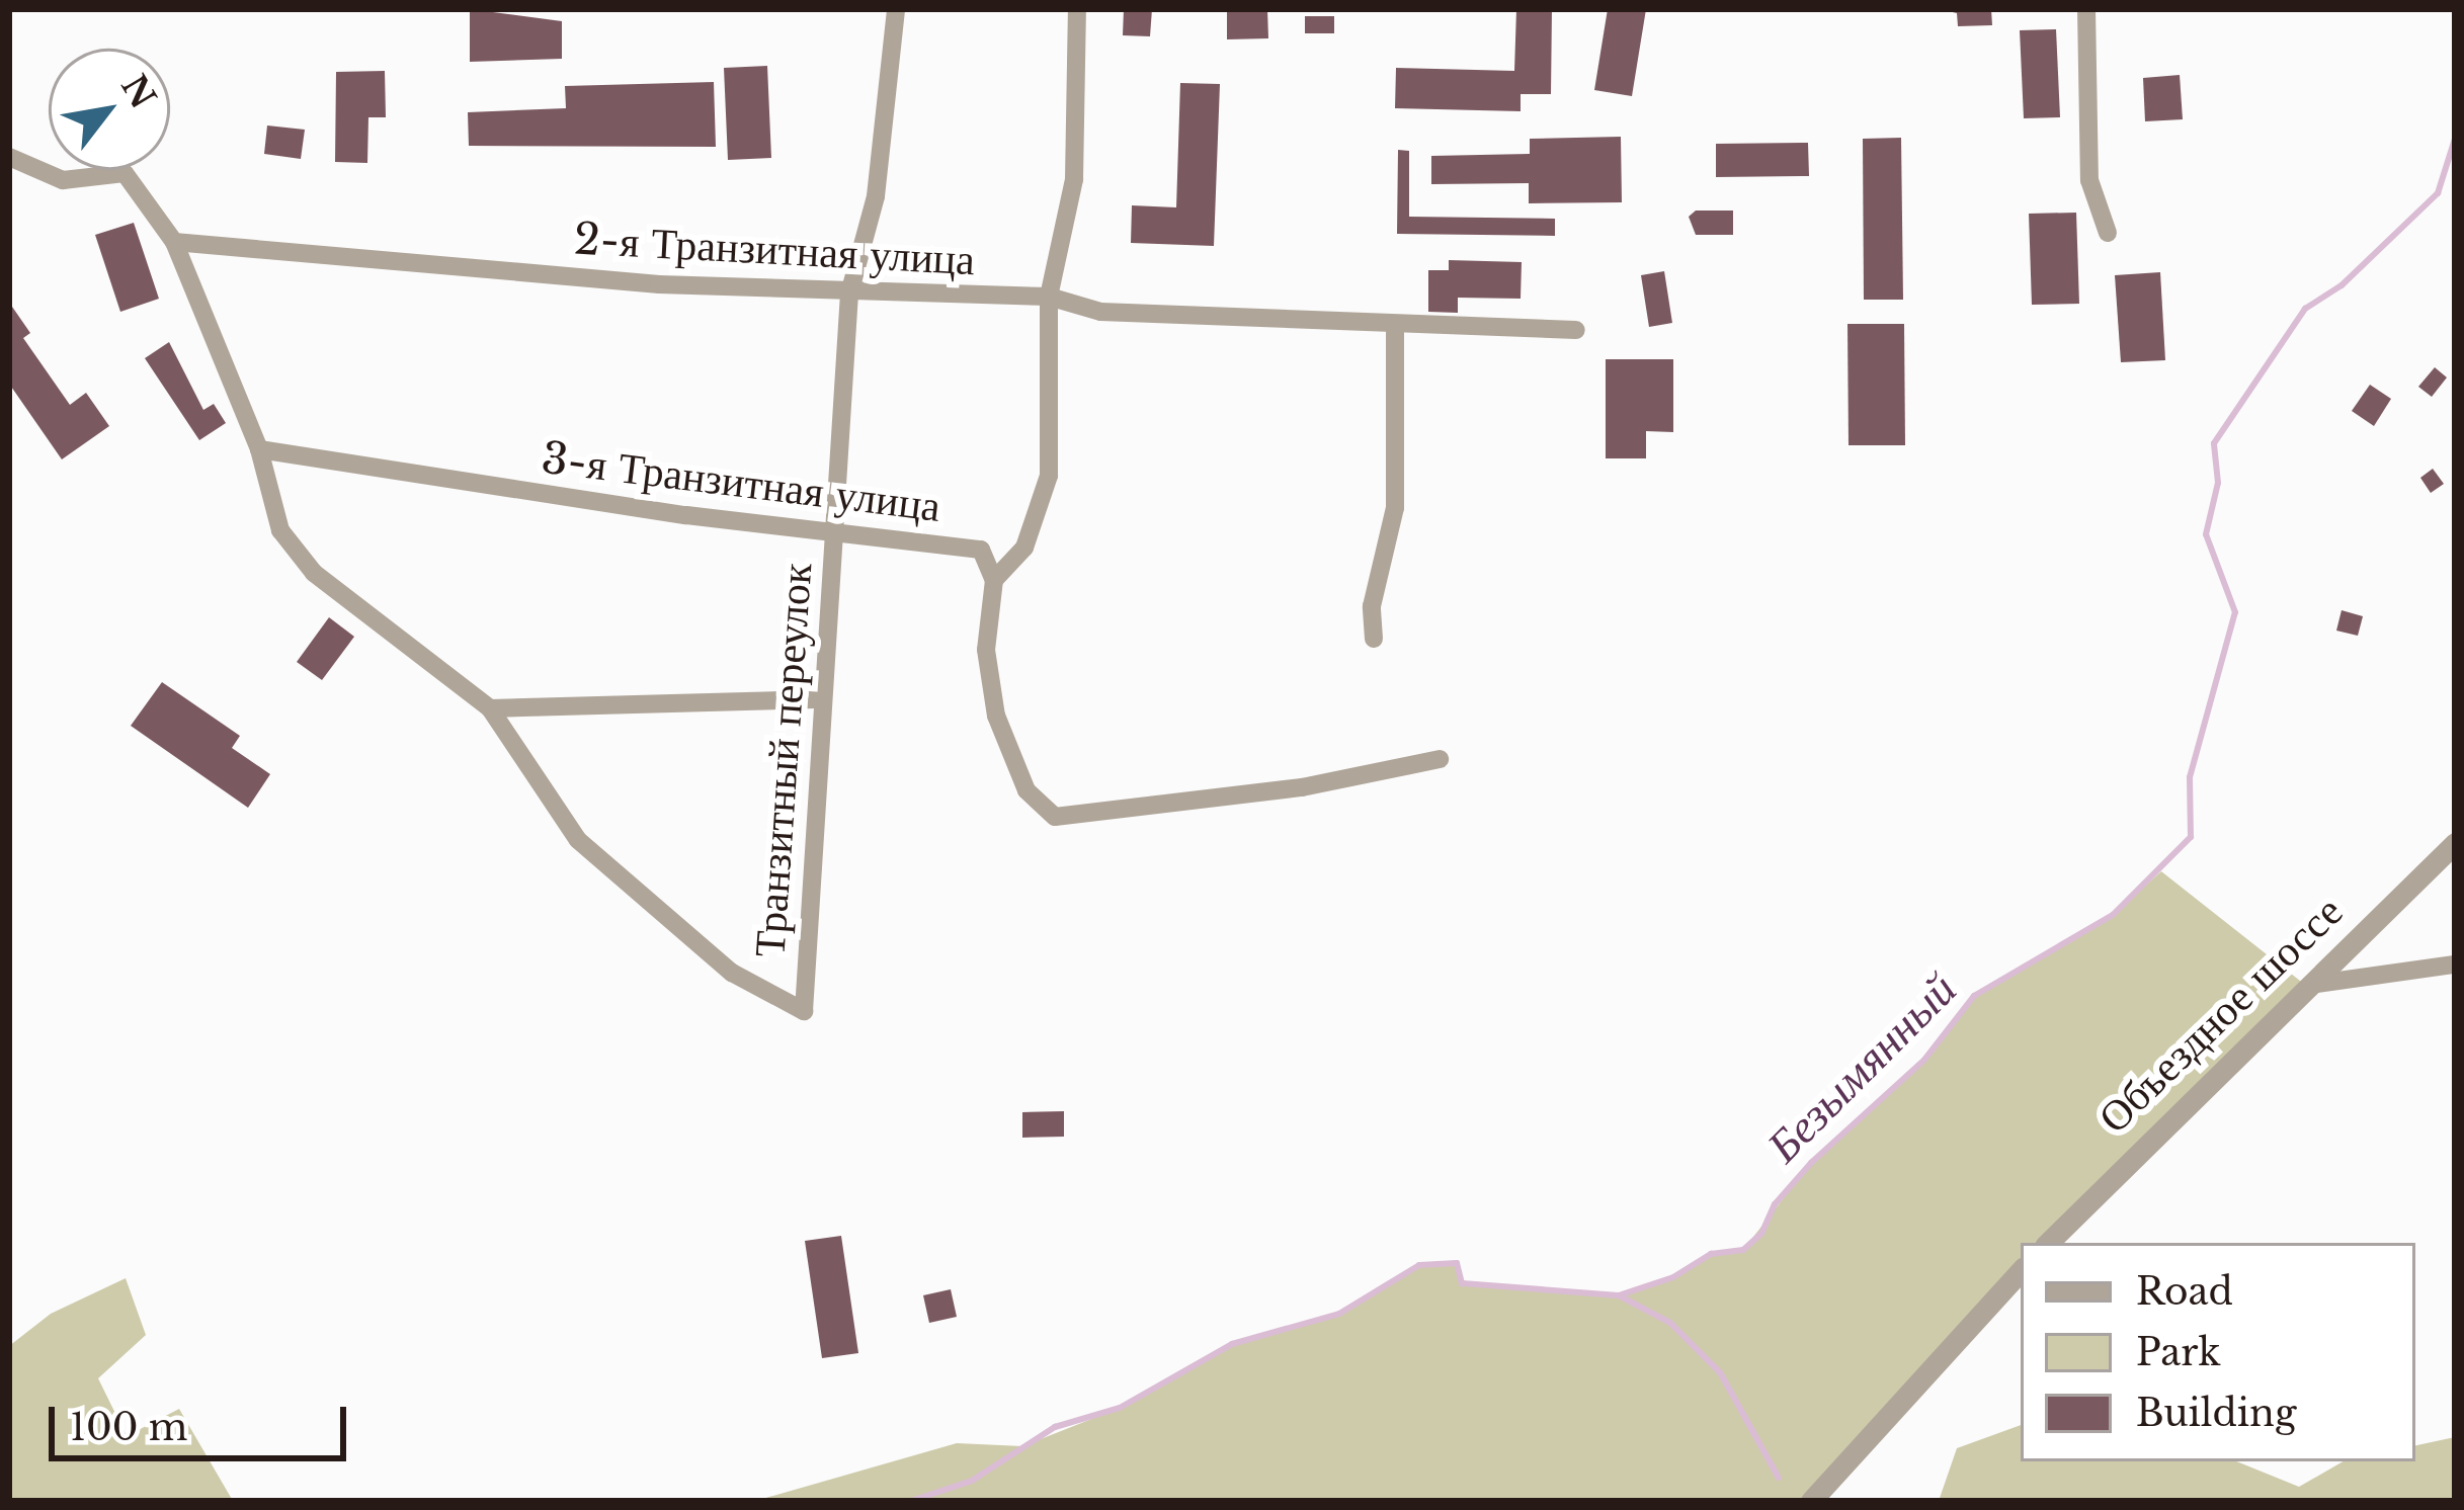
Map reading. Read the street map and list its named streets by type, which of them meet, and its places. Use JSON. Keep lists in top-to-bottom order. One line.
{"streets":{"street":["2-я Транзитная улица","3-я Транзитная улица","Транзитный переулок","Объездное шоссе"]},"crossings":[["2-я Транзитная улица","Транзитный переулок"],["3-я Транзитная улица","Транзитный переулок"]],"water":["Безымянный"],"legend":["Road","Park","Building"],"scale_bar":"100 m","north":"top right"}
